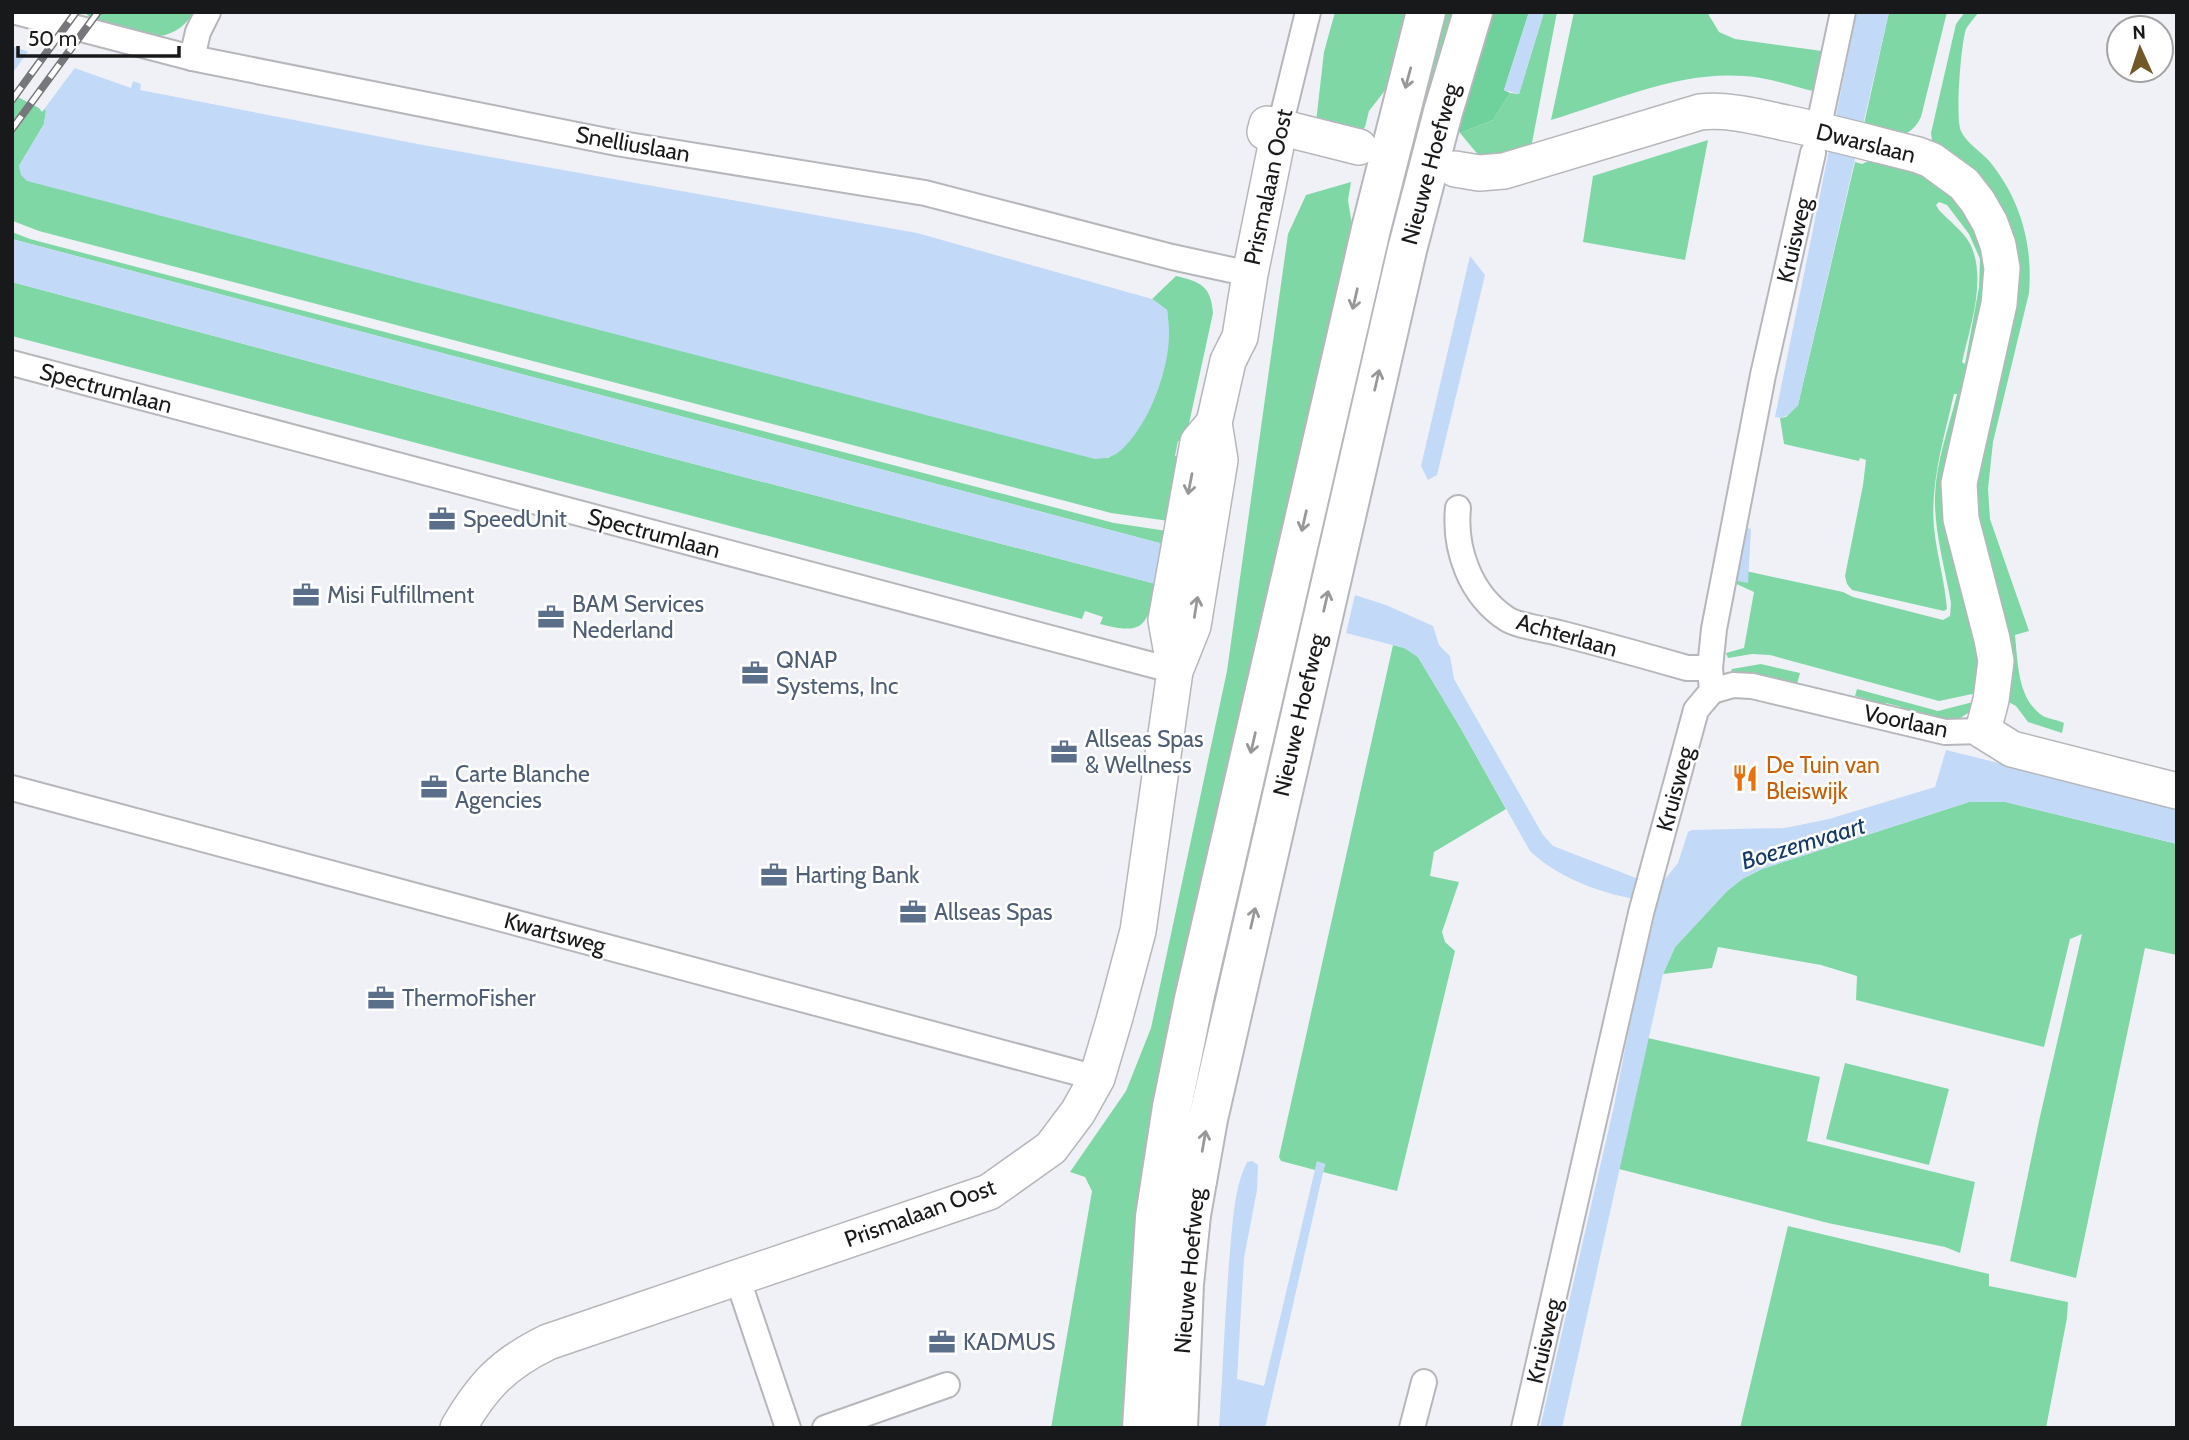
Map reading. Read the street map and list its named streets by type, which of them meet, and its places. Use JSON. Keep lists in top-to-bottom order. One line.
{"streets":{"main road":["Nieuwe Hoefweg"],"street":["Dwarslaan","Snelliuslaan","Prismalaan Oost","Kruisweg","Spectrumlaan","Achterlaan","Voorlaan","Kwartsweg"]},"crossings":[["Dwarslaan","Kruisweg"],["Dwarslaan","Voorlaan"],["Snelliuslaan","Prismalaan Oost"],["Prismalaan Oost","Spectrumlaan"],["Prismalaan Oost","Kwartsweg"],["Kruisweg","Achterlaan"],["Kruisweg","Voorlaan"],["Achterlaan","Voorlaan"]],"water":["Boezemvaart"],"places":{"office":["SpeedUnit","Misi Fulfillment","BAM Services Nederland","QNAP Systems, Inc","Allseas Spas & Wellness","Carte Blanche Agencies","Harting Bank","Allseas Spas","ThermoFisher","KADMUS"],"restaurant":["De Tuin van Bleiswijk"]},"scale_bar":"50 m","north":"top"}
